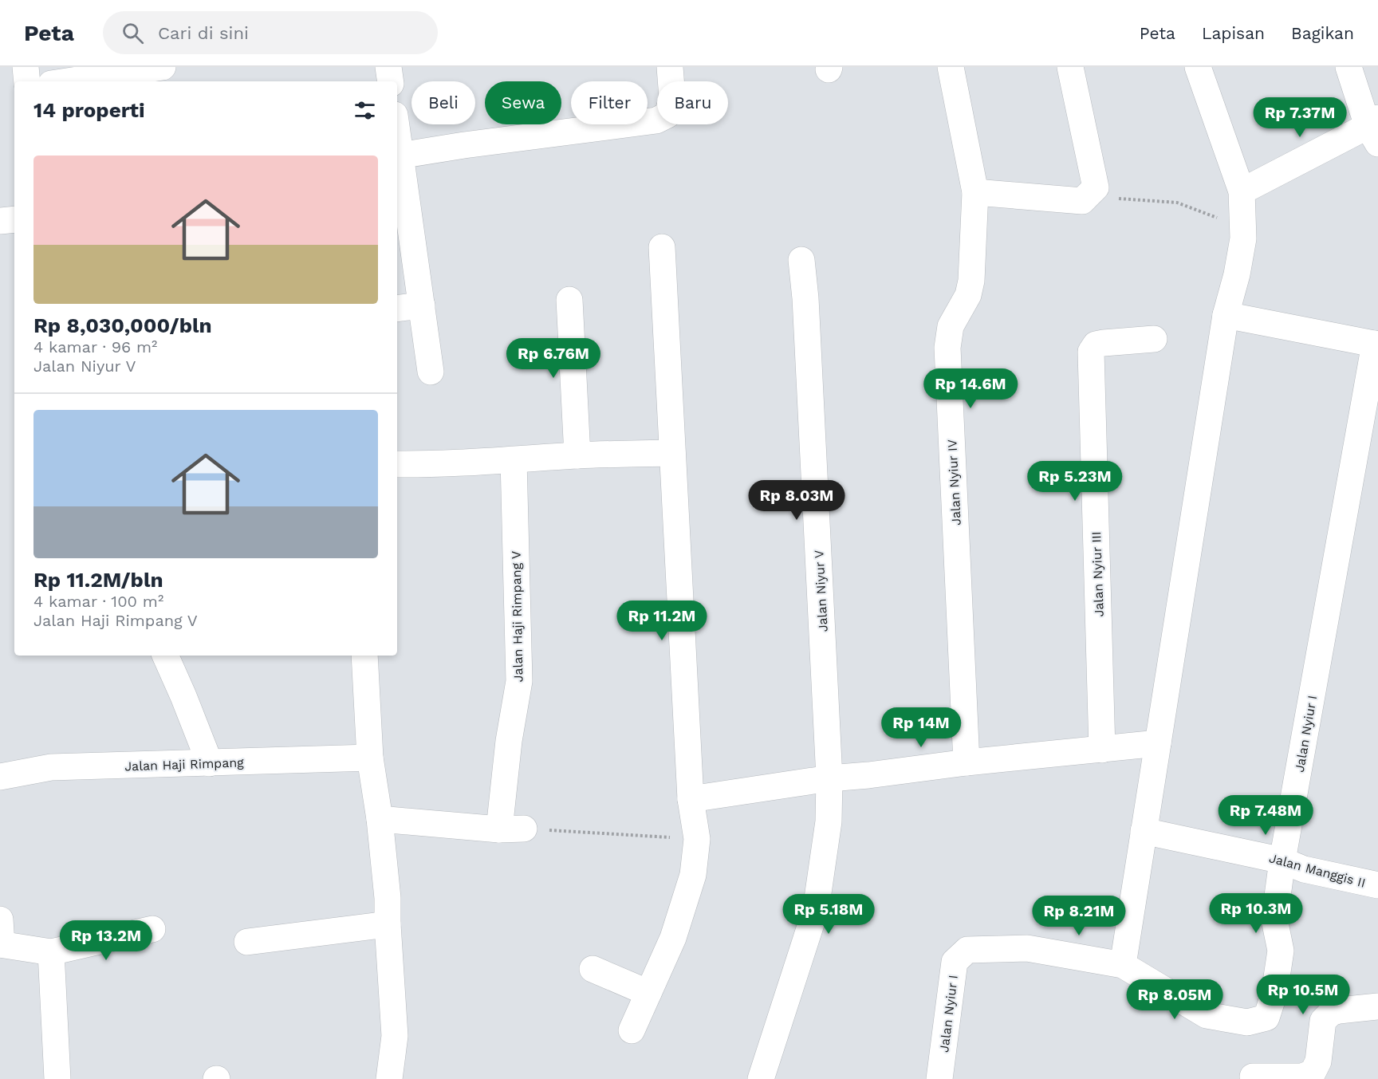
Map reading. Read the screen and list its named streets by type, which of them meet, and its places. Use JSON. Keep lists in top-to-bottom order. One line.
{"streets":{"street":["Jalan Nyiur IV","Jalan Nyiur III","Jalan Niyur V","Jalan Haji Rimpang V","Jalan Nyiur I","Jalan Haji Rimpang","Jalan Manggis II"]},"crossings":[["Jalan Nyiur I","Jalan Manggis II"]],"page":{"header":"Peta","search":"Cari di sini","nav":["Peta","Lapisan","Bagikan"],"chip":["Beli","Sewa","Filter","Baru"],"heading":"14 properti","price":["Rp 7.37M","Rp 6.76M","Rp 14.6M","Rp 5.23M","Rp 8.03M","Rp 11.2M","Rp 14M","Rp 7.48M","Rp 10.3M","Rp 5.18M","Rp 8.21M","Rp 13.2M","Rp 10.5M","Rp 8.05M"],"list":[{"name":"Rp 8,030,000/bln","note":"4 kamar · 96 m² · Jalan Niyur V"},{"name":"Rp 11.2M/bln","note":"4 kamar · 100 m² · Jalan Haji Rimpang V"}]}}
